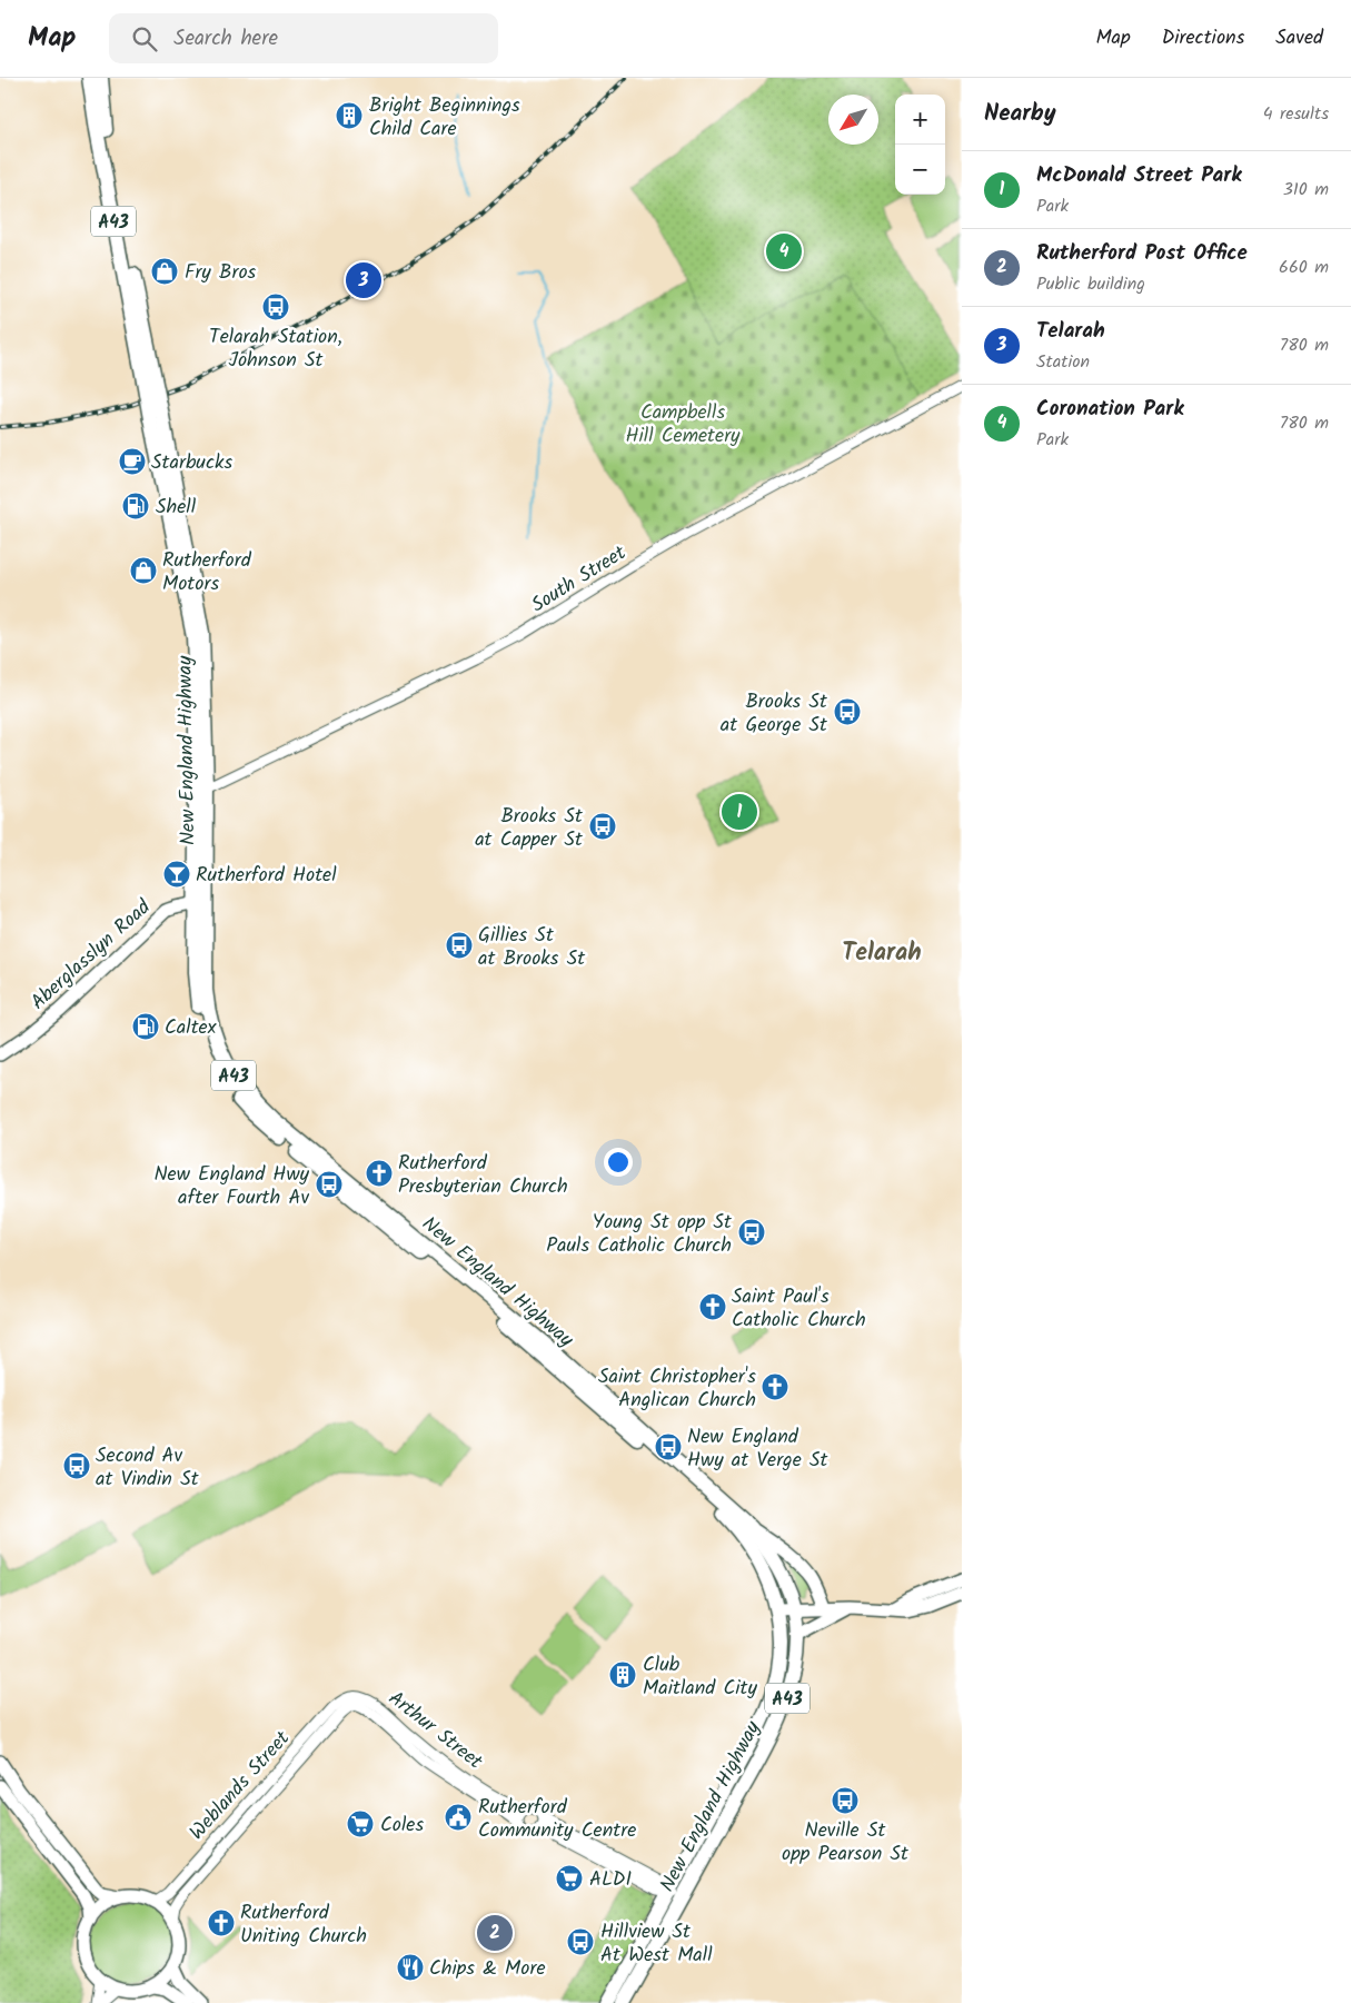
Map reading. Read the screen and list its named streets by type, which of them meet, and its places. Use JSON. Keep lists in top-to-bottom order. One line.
{"streets":{"highway":["A43","New England Highway"],"main road":["Aberglasslyn Road"],"street":["South Street","Arthur Street","Weblands Street"]},"crossings":[["South Street","New England Highway"],["New England Highway","Aberglasslyn Road"],["Arthur Street","Weblands Street"]],"districts":["Telarah"],"parks":["Campbells Hill Cemetery"],"places":{"building":["Bright Beginnings Child Care","Club Maitland City"],"shop":["Fry Bros","Rutherford Motors"],"bus stop":["Telarah Station, Johnson St","Brooks St at George St","Brooks St at Capper St","Gillies St at Brooks St","New England Hwy after Fourth Av","Young St opp St Pauls Catholic Church","New England Hwy at Verge St","Second Av at Vindin St","Neville St opp Pearson St","Hillview St At West Mall"],"cafe":["Starbucks"],"fuel station":["Shell","Caltex"],"bar":["Rutherford Hotel"],"church":["Rutherford Presbyterian Church","Saint Paul's Catholic Church","Saint Christopher's Anglican Church","Rutherford Uniting Church"],"public building":["Rutherford Community Centre"],"supermarket":["Coles","ALDI"],"restaurant":["Chips & More"]},"north":"bottom left","page":{"header":"Map","search":"Search here","nav":["Map","Directions","Saved"],"heading":["Nearby","4 results"],"map_buttons":["+","−"],"list":[{"mark":"1","name":"McDonald Street Park","note":"Park","value":"310 m"},{"mark":"2","name":"Rutherford Post Office","note":"Public building","value":"660 m"},{"mark":"3","name":"Telarah","note":"Station","value":"780 m"},{"mark":"4","name":"Coronation Park","note":"Park","value":"780 m"}],"pins":["4","3","1","2"]}}
